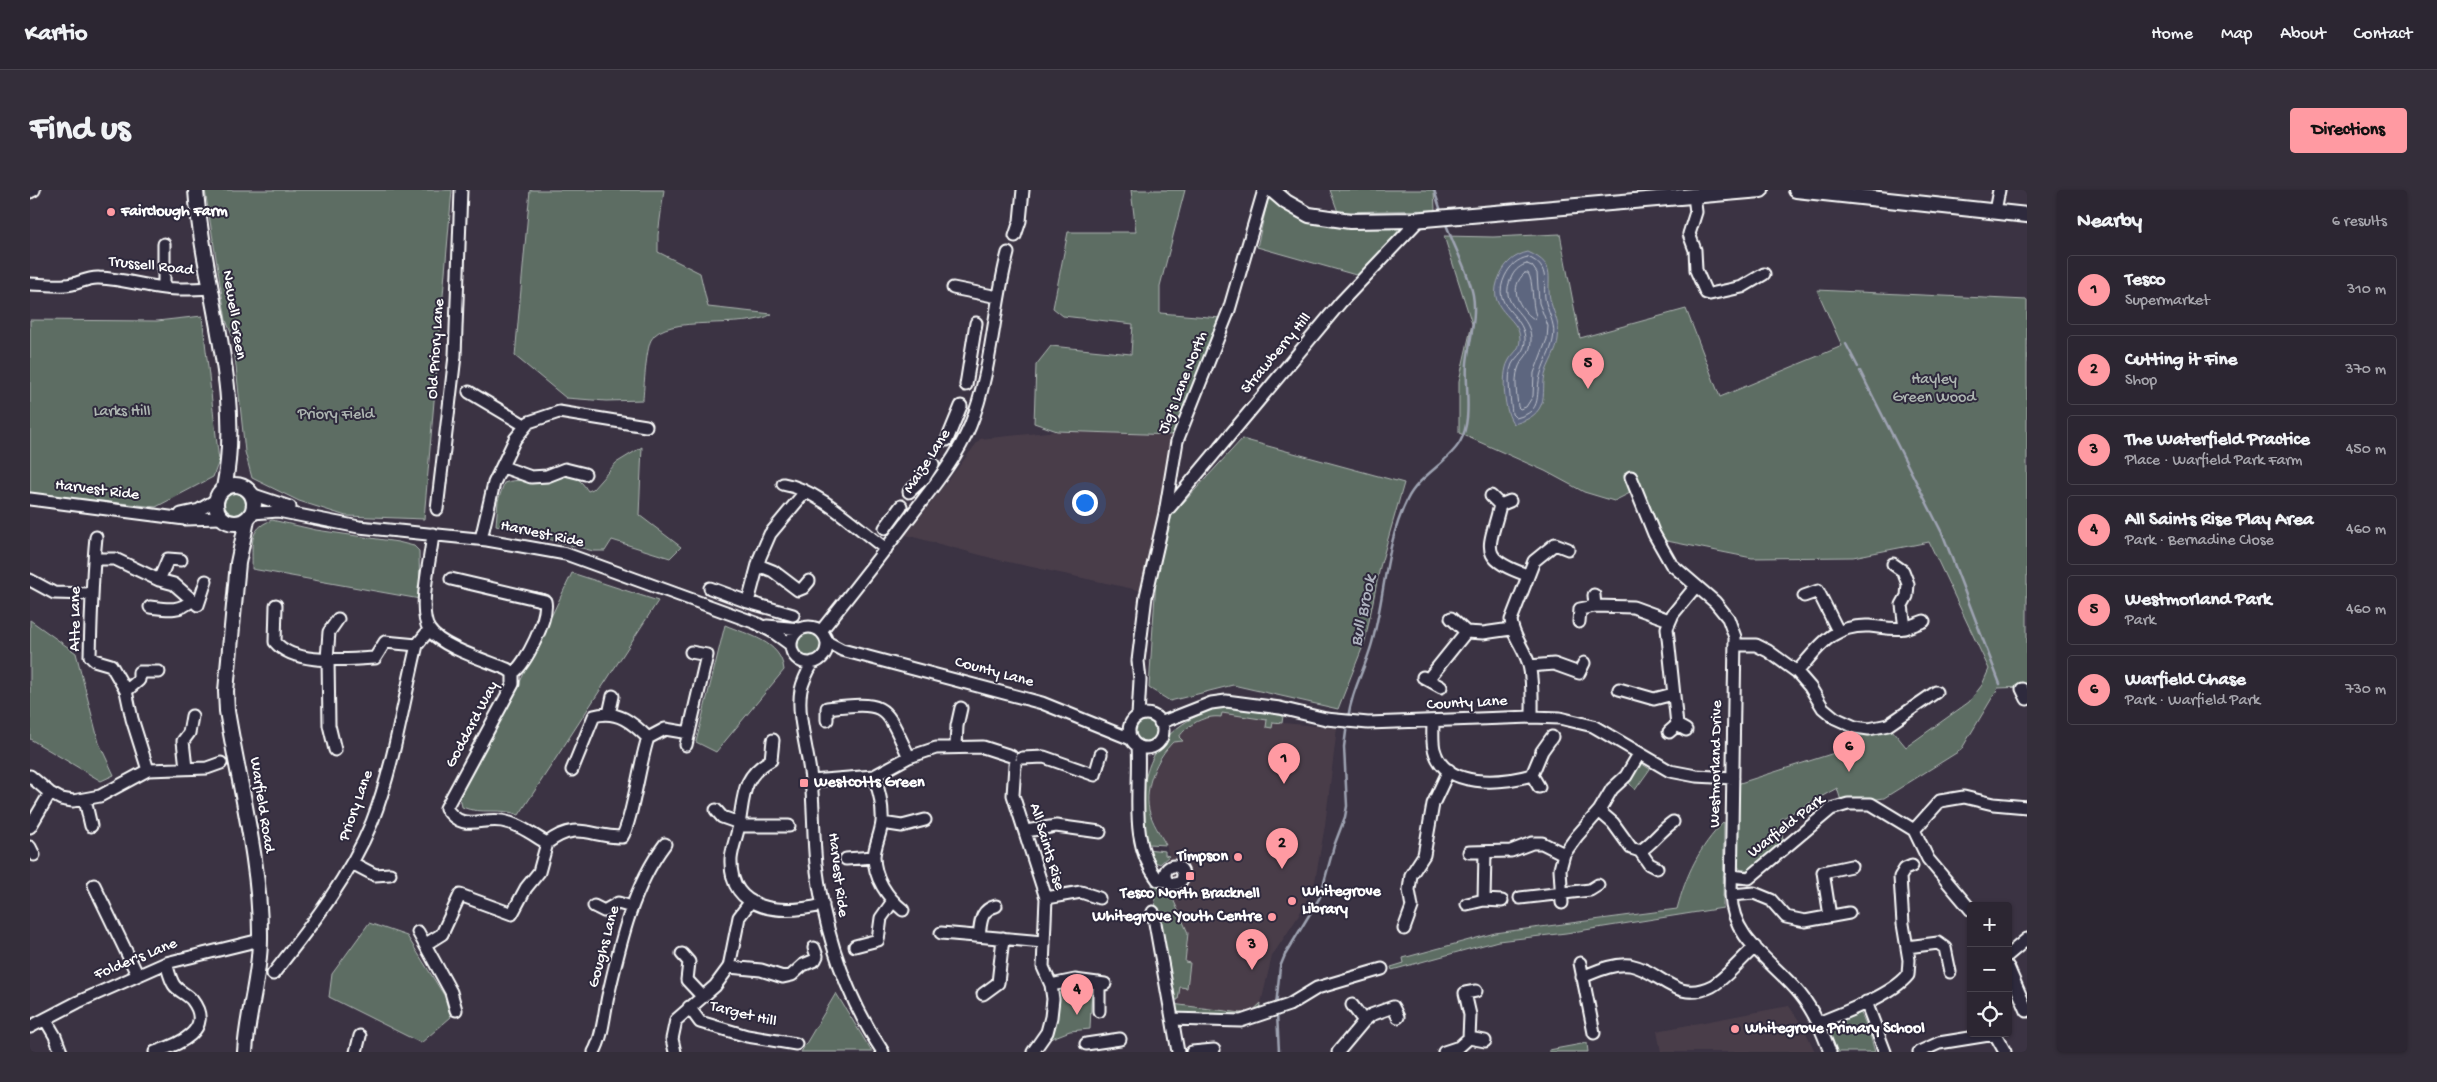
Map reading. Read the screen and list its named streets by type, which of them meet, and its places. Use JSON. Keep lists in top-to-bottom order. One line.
{"streets":{"main road":["Newell Green","Warfield Road"],"street":["Trussell Road","Old Priory Lane","Strawberry Hill","Jig's Lane North","Maize Lane","Harvest Ride","Atte Lane","County Lane","Goddard Way","Westmorland Drive","Priory Lane","Warfield Park","All Saints Rise","Goughs Lane","Folder's Lane","Target Hill"]},"crossings":[["Trussell Road","Newell Green"],["Newell Green","Harvest Ride"],["Newell Green","Warfield Road"],["Strawberry Hill","Jig's Lane North"],["Jig's Lane North","County Lane"],["Maize Lane","Harvest Ride"],["Maize Lane","County Lane"],["Harvest Ride","County Lane"],["Harvest Ride","Warfield Road"],["County Lane","Westmorland Drive"],["Goddard Way","Priory Lane"],["Westmorland Drive","Warfield Park"],["Warfield Road","Folder's Lane"]],"water":["Bull Brook"],"parks":["Hayley Green Wood","Larks Hill","Priory Field"],"places":{"other":["Fairclough Farm","Timpson","Whitegrove Library","Whitegrove Youth Centre","Whitegrove Primary School"],"transit":["Westcotts Green","Tesco North Bracknell"]},"page":{"header":"Kartio","nav":["Home","Map","About","Contact"],"buttons":"Directions","title":"Find us","heading":["Nearby","6 results"],"list":[{"mark":"1","name":"Tesco","note":"Supermarket","value":"310 m"},{"mark":"2","name":"Cutting it Fine","note":"Shop","value":"370 m"},{"mark":"3","name":"The Waterfield Practice","note":"Place · Warfield Park Farm","value":"450 m"},{"mark":"4","name":"All Saints Rise Play Area","note":"Park · Bernadine Close","value":"460 m"},{"mark":"5","name":"Westmorland Park","note":"Park","value":"460 m"},{"mark":"6","name":"Warfield Chase","note":"Park · Warfield Park","value":"730 m"}],"pins":["5","6","1","2","3","4"],"map_buttons":["+","−"]}}
